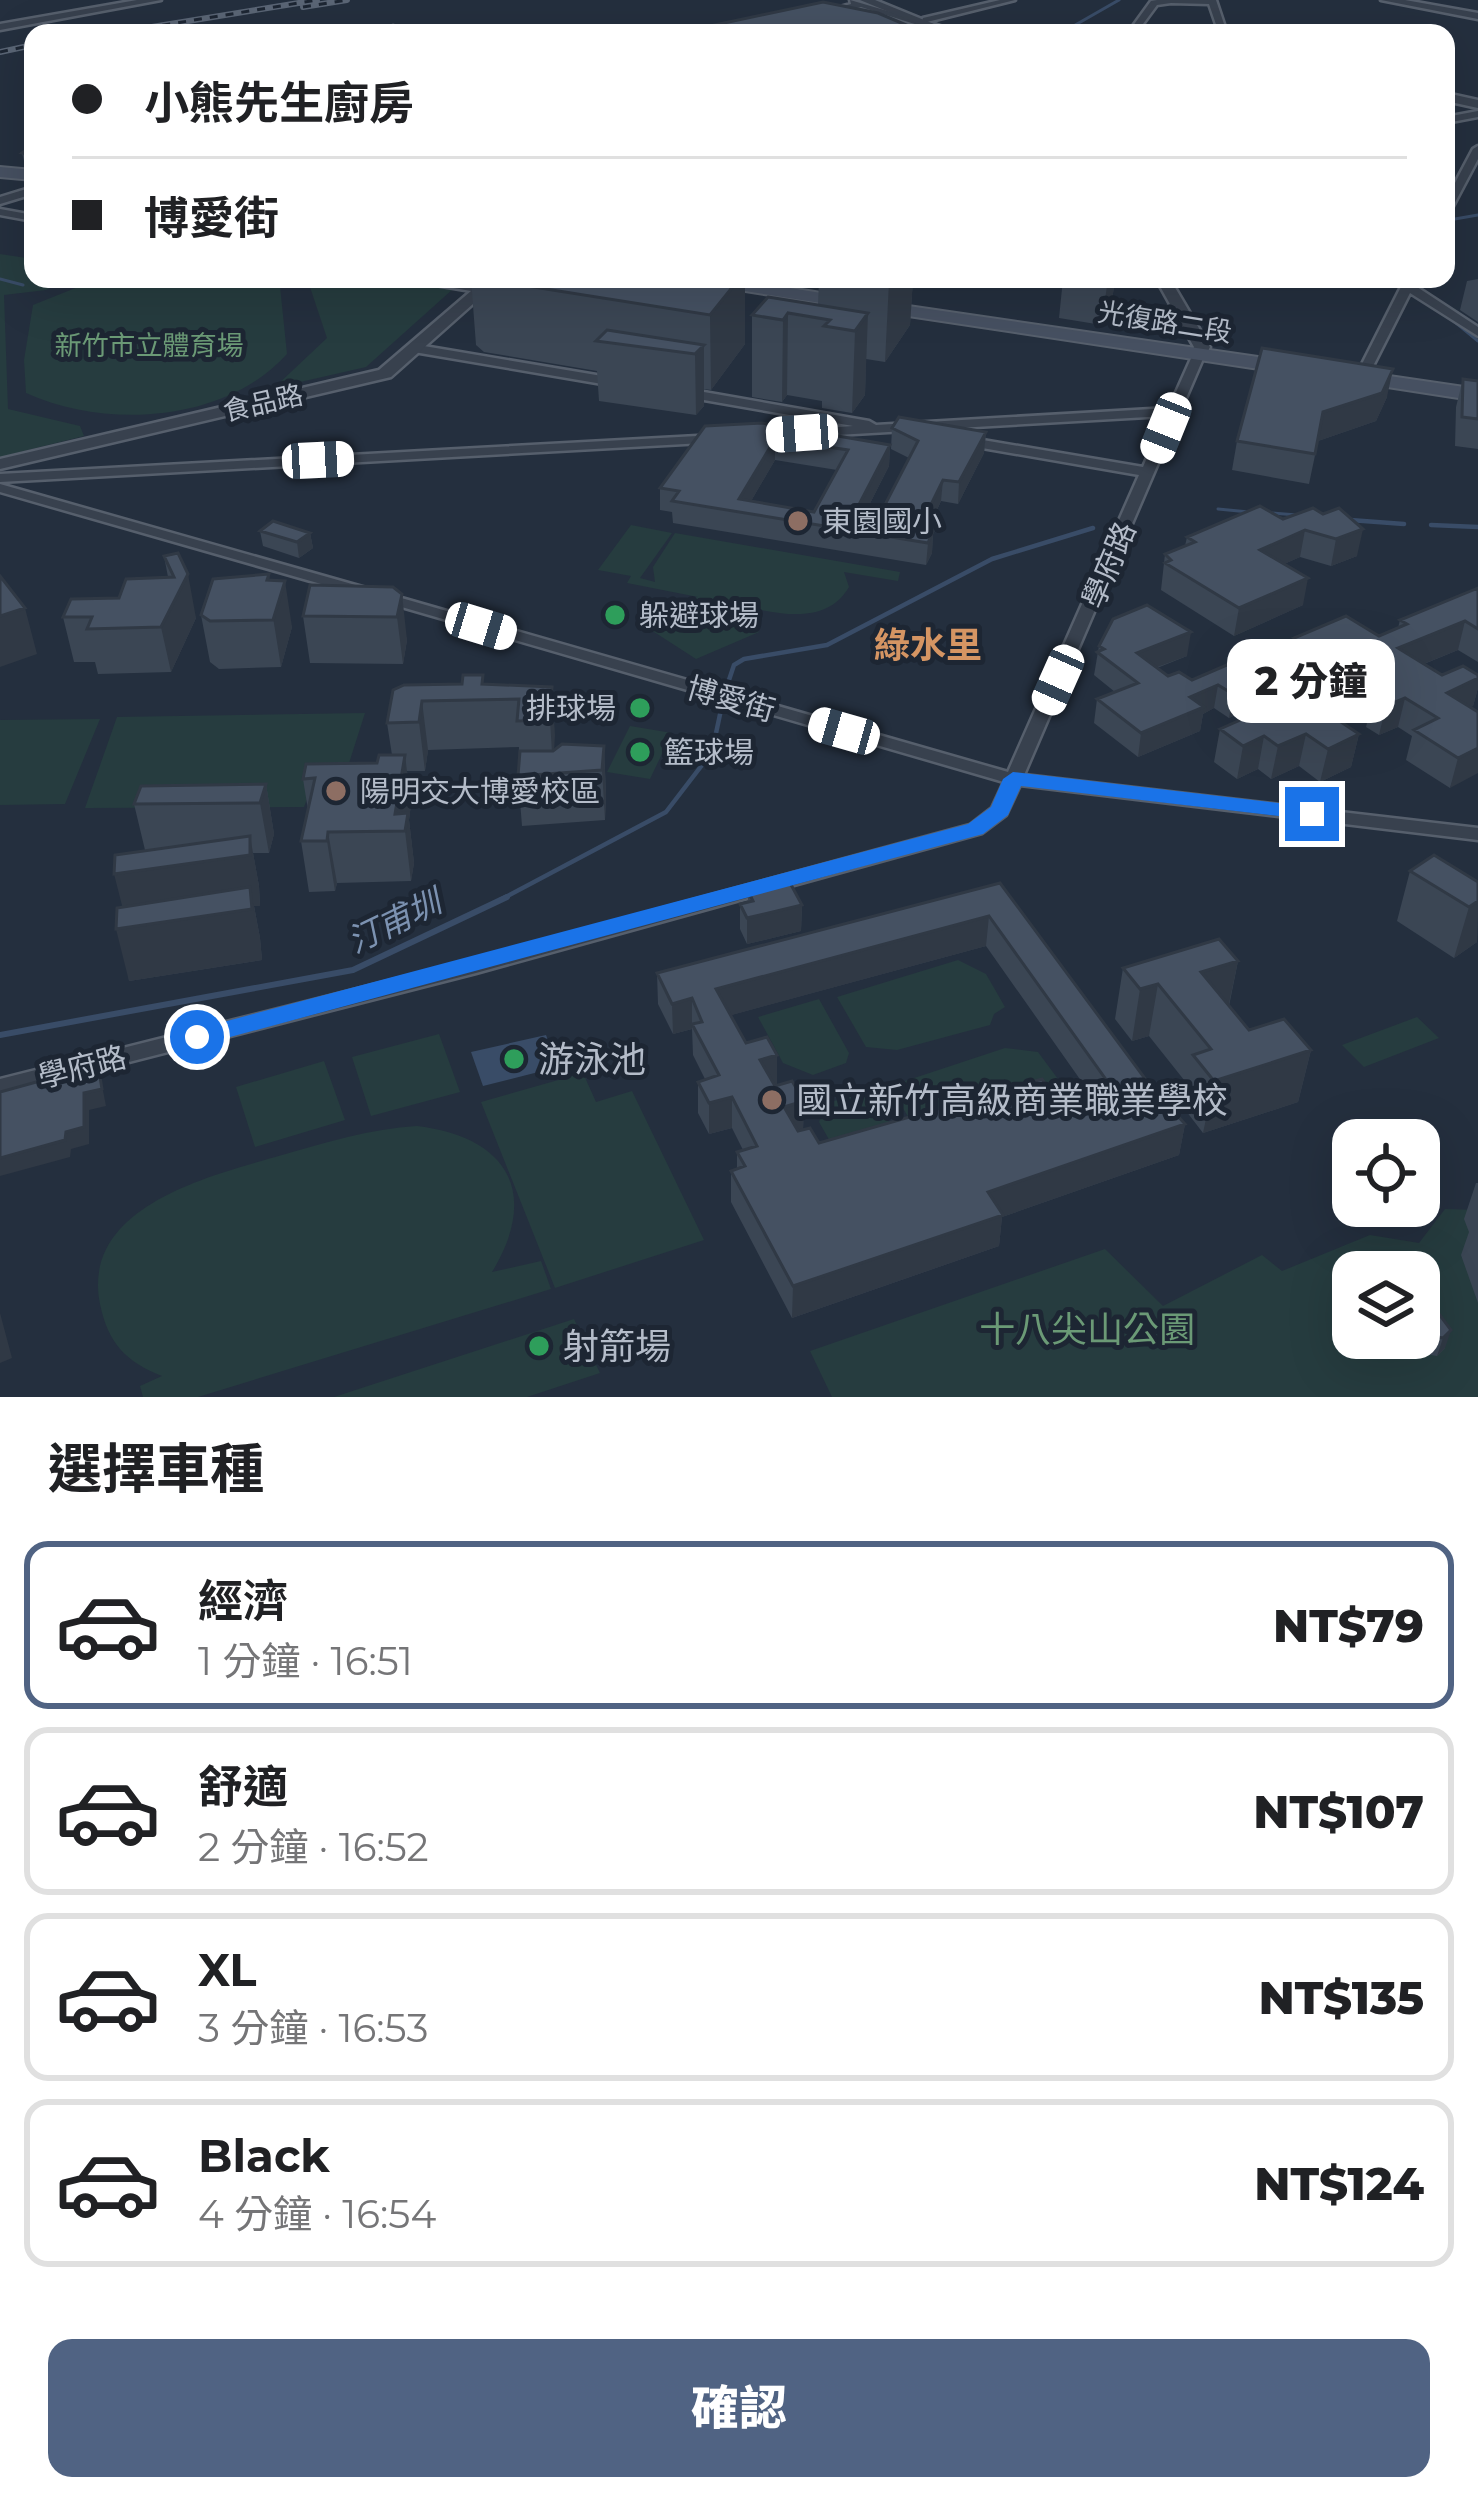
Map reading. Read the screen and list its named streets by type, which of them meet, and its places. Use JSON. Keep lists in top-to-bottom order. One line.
{"streets":{"main road":["光復路二段"],"street":["食品路","學府路","博愛街"]},"crossings":[["光復路二段","學府路"],["學府路","博愛街"]],"districts":["綠水里"],"water":["汀甫圳"],"parks":["新竹市立體育場","十八尖山公園"],"places":["東園國小","躲避球場","排球場","籃球場","陽明交大博愛校區","游泳池","國立新竹高級商業職業學校","射箭場"],"page":{"banner":["小熊先生廚房","博愛街"],"bubble":"2 分鐘","heading":"選擇車種","list":[{"name":"經濟","note":"1 分鐘 · 16:51","value":"NT$79"},{"name":"舒適","note":"2 分鐘 · 16:52","value":"NT$107"},{"name":"XL","note":"3 分鐘 · 16:53","value":"NT$135"},{"name":"Black","note":"4 分鐘 · 16:54","value":"NT$124"}],"buttons":"確認"}}
